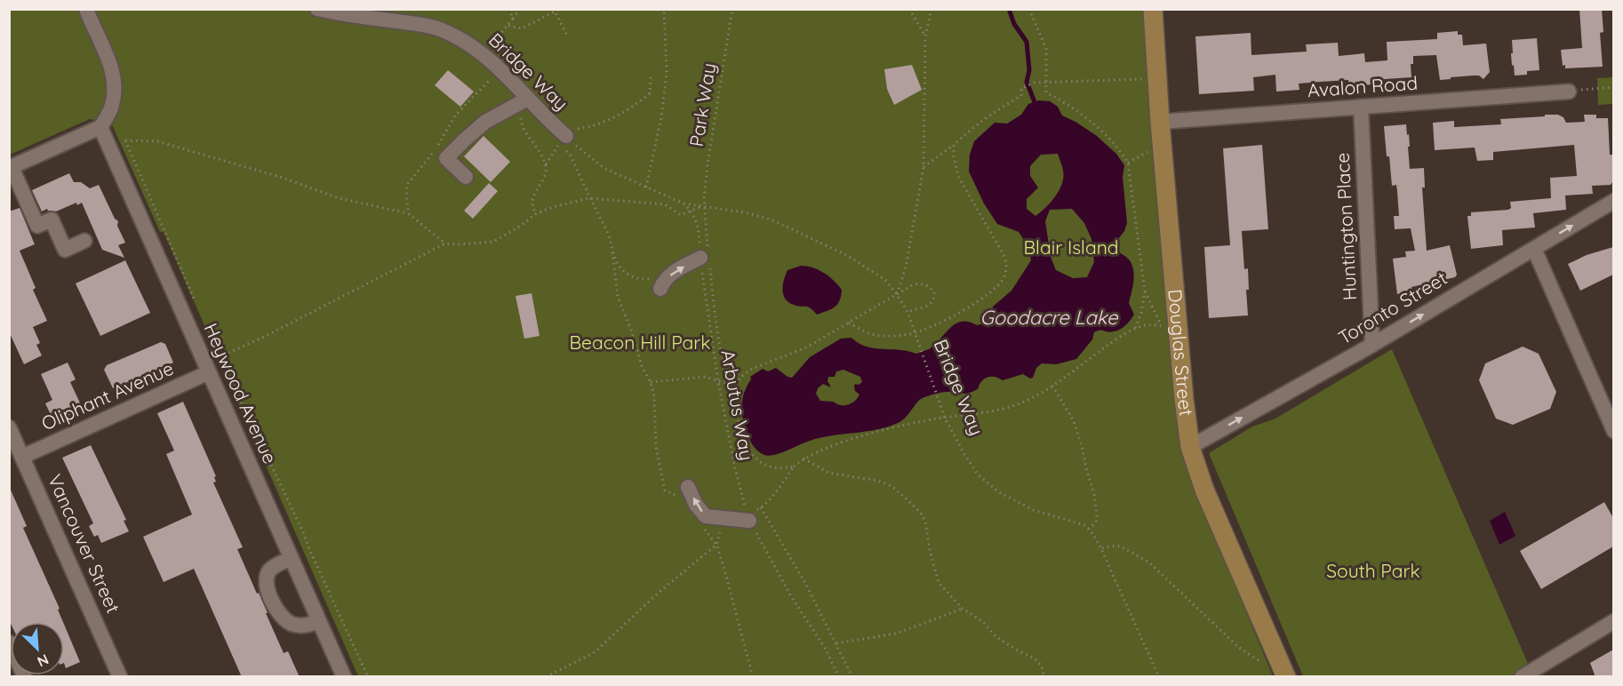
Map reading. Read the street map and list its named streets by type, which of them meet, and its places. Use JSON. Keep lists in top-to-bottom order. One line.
{"streets":{"main road":["Douglas Street"],"street":["Bridge Way","Avalon Road","Huntington Place","Toronto Street","Heywood Avenue","Oliphant Avenue","Vancouver Street"],"path":["Park Way","Arbutus Way"]},"crossings":[["Bridge Way","Park Way"],["Avalon Road","Huntington Place"],["Avalon Road","Douglas Street"],["Park Way","Arbutus Way"],["Huntington Place","Toronto Street"],["Toronto Street","Douglas Street"],["Heywood Avenue","Oliphant Avenue"],["Oliphant Avenue","Vancouver Street"]],"one_way":["Toronto Street"],"water":["Goodacre Lake"],"parks":["Blair Island","Beacon Hill Park","South Park"],"north":"bottom right"}
